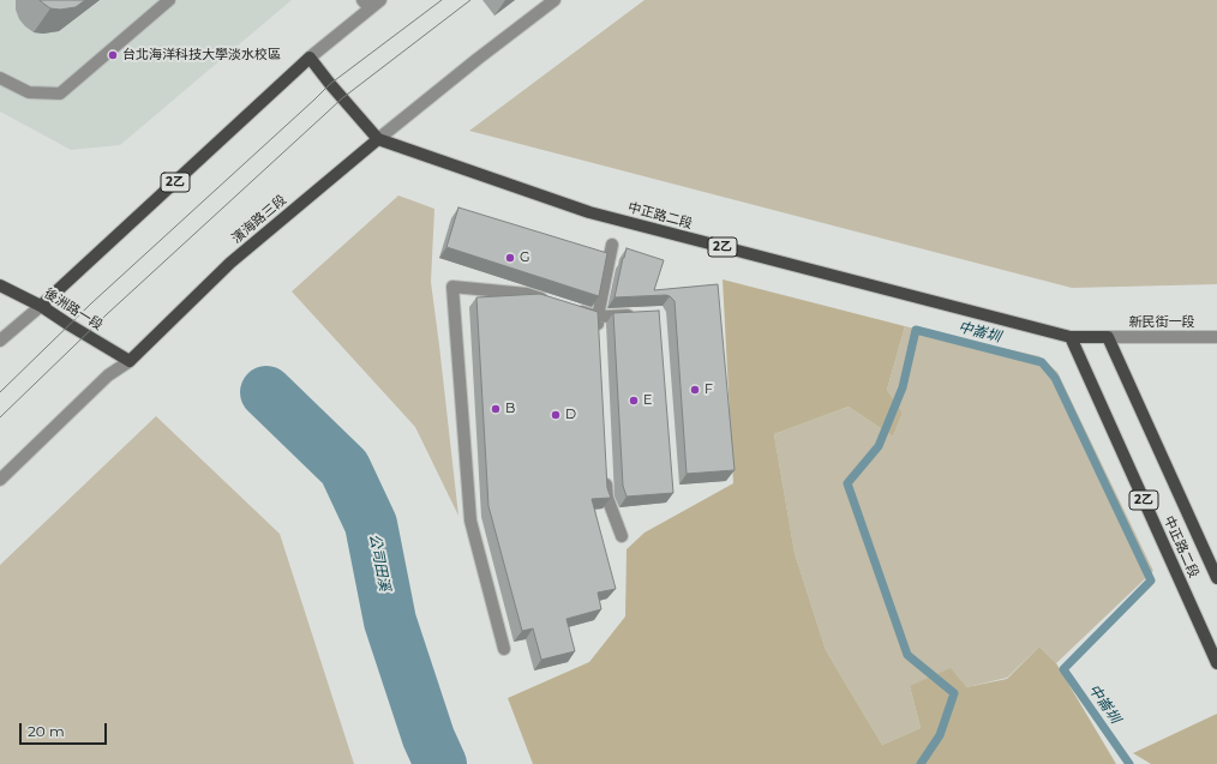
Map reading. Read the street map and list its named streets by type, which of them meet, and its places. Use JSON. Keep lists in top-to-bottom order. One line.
{"streets":{"main road":["2乙","中正路二段","濱海路三段","後洲路一段"],"street":["新民街一段"]},"crossings":[["2乙","中正路二段"],["2乙","後洲路一段"],["中正路二段","濱海路三段"],["中正路二段","新民街一段"],["濱海路三段","後洲路一段"]],"water":["中崙圳","公司田溪"],"places":["台北海洋科技大學淡水校區","G","F","E","B","D"],"scale_bar":"20 m"}
